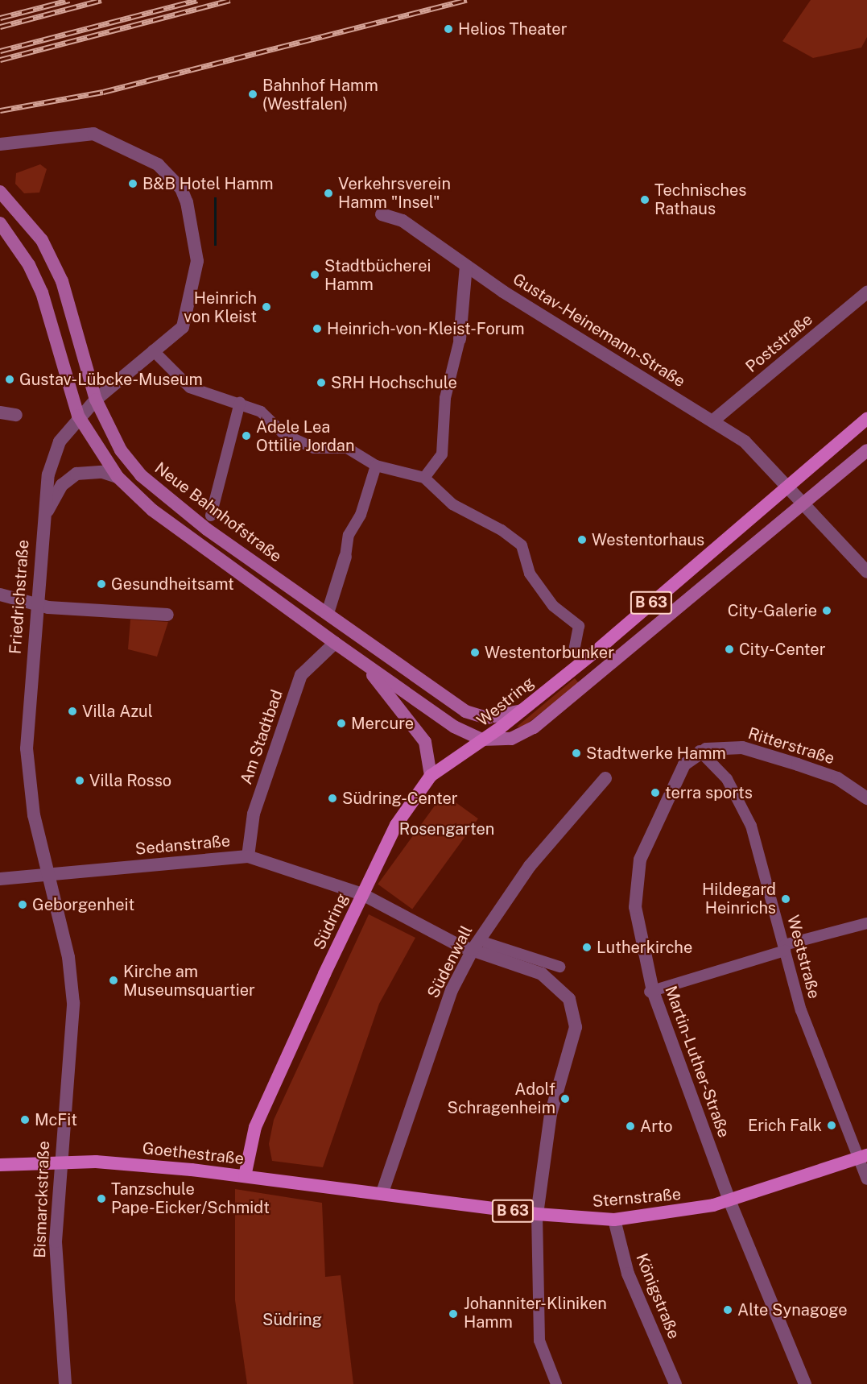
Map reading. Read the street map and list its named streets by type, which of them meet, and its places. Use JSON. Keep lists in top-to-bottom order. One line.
{"streets":{"main road":["Neue Bahnhofstraße","B 63","Westring","Südring","Goethestraße","Sternstraße"],"street":["Gustav-Heinemann-Straße","Poststraße","Friedrichstraße","Am Stadtbad","Ritterstraße","Sedanstraße","Weststraße","Südenwall","Martin-Luther-Straße","Bismarckstraße","Königstraße"]},"crossings":[["Gustav-Heinemann-Straße","Poststraße"],["Gustav-Heinemann-Straße","B 63"],["Gustav-Heinemann-Straße","Westring"],["Neue Bahnhofstraße","Friedrichstraße"],["Neue Bahnhofstraße","Westring"],["Friedrichstraße","Sedanstraße"],["Friedrichstraße","Bismarckstraße"],["B 63","Westring"],["Westring","Südring"],["Am Stadtbad","Sedanstraße"],["Ritterstraße","Weststraße"],["Ritterstraße","Martin-Luther-Straße"],["Sedanstraße","Südring"],["Sedanstraße","Südenwall"],["Sedanstraße","Sternstraße"],["Sedanstraße","Bismarckstraße"],["Südring","Goethestraße"],["Weststraße","Martin-Luther-Straße"],["Weststraße","Sternstraße"],["Südenwall","Goethestraße"],["Südenwall","Sternstraße"],["Martin-Luther-Straße","Sternstraße"],["Goethestraße","Sternstraße"],["Goethestraße","Bismarckstraße"],["Sternstraße","Königstraße"]],"parks":["Rosengarten","Südring"],"places":["Helios Theater","Bahnhof Hamm (Westfalen)","B&B Hotel Hamm","Verkehrsverein Hamm \"Insel\"","Technisches Rathaus","Stadtbücherei Hamm","Heinrich von Kleist","Heinrich-von-Kleist-Forum","Gustav-Lübcke-Museum","SRH Hochschule","Adele Lea Ottilie Jordan","Westentorhaus","Gesundheitsamt","City-Galerie","City-Center","Westentorbunker","Villa Azul","Mercure","Stadtwerke Hamm","Villa Rosso","terra sports","Südring-Center","Hildegard Heinrichs","Geborgenheit","Lutherkirche","Kirche am Museumsquartier","Adolf Schragenheim","McFit","Erich Falk","Arto","Tanzschule Pape-Eicker/Schmidt","Alte Synagoge","Johanniter-Kliniken Hamm"]}
